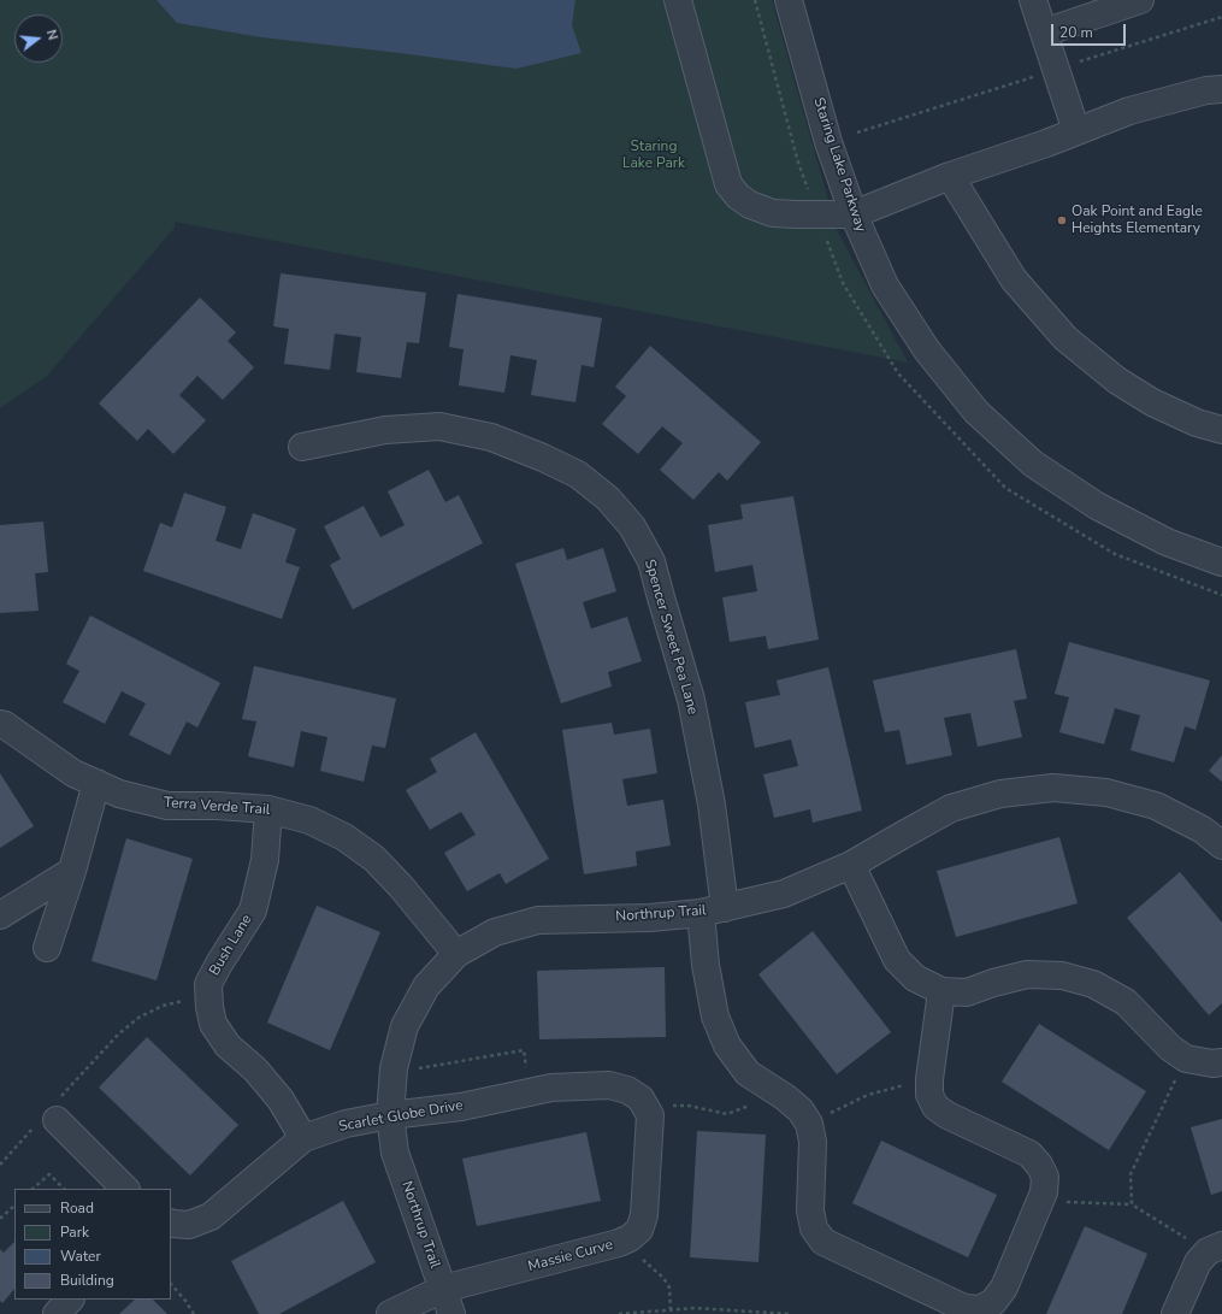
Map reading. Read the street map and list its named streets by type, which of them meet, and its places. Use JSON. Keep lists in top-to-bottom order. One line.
{"streets":{"street":["Staring Lake Parkway","Spencer Sweet Pea Lane","Terra Verde Trail","Northrup Trail","Bush Lane","Scarlet Globe Drive","Massie Curve"]},"crossings":[["Spencer Sweet Pea Lane","Northrup Trail"],["Terra Verde Trail","Northrup Trail"],["Terra Verde Trail","Bush Lane"],["Northrup Trail","Scarlet Globe Drive"],["Northrup Trail","Massie Curve"],["Bush Lane","Scarlet Globe Drive"],["Scarlet Globe Drive","Massie Curve"]],"parks":["Staring Lake Park"],"places":["Oak Point and Eagle Heights Elementary"],"legend":["Road","Park","Water","Building"],"scale_bar":"20 m","north":"right"}
